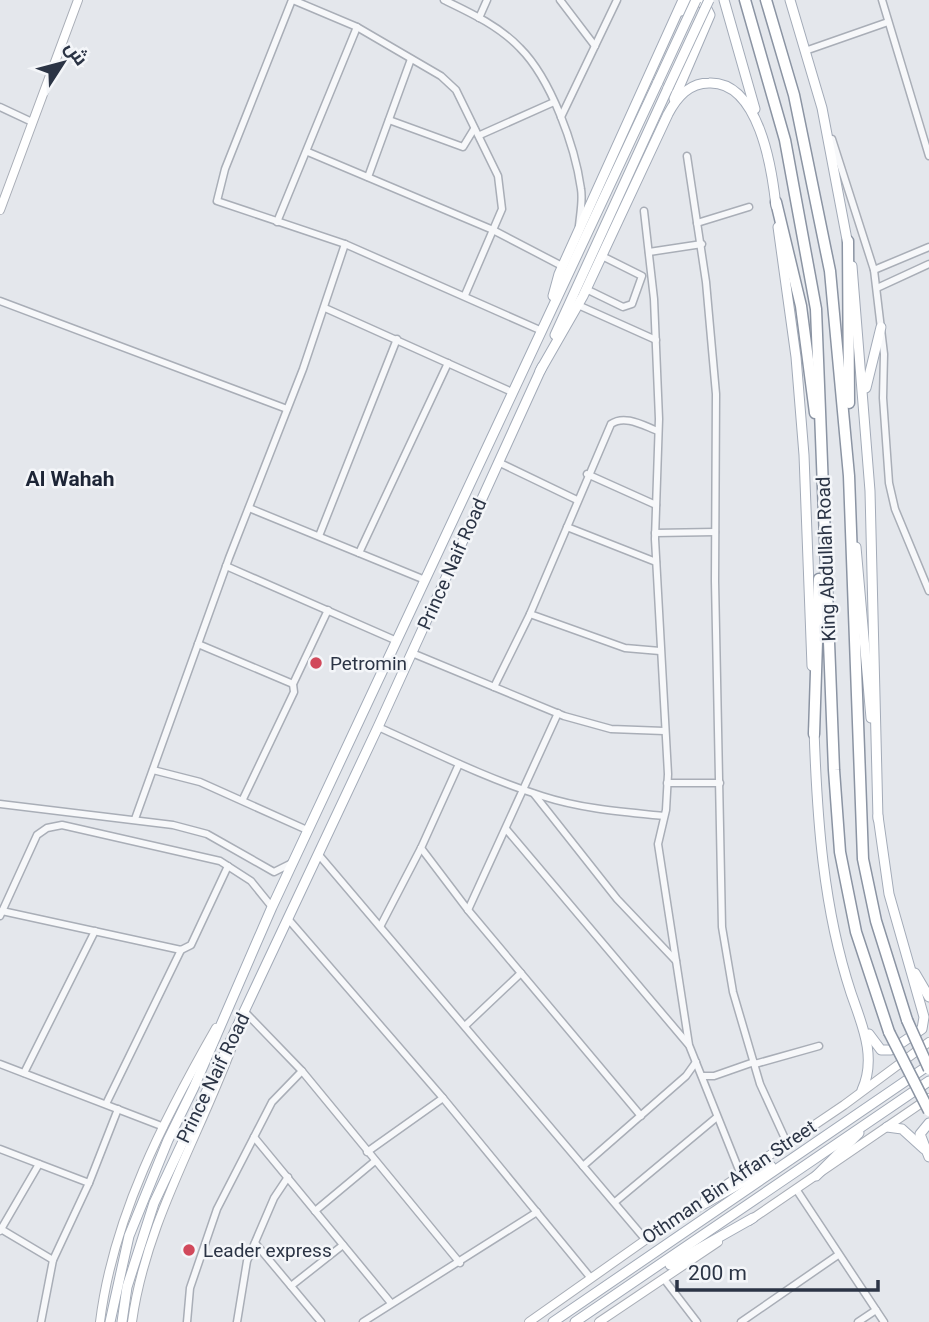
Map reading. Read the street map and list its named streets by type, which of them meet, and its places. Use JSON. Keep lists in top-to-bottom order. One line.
{"streets":{"highway":["King Abdullah Road"],"main road":["Prince Naif Road","Othman Bin Affan Street"]},"crossings":[["King Abdullah Road","Othman Bin Affan Street"]],"districts":["Al Wahah"],"places":["Petromin","Leader express"],"scale_bar":"200 m","north":"top right"}
